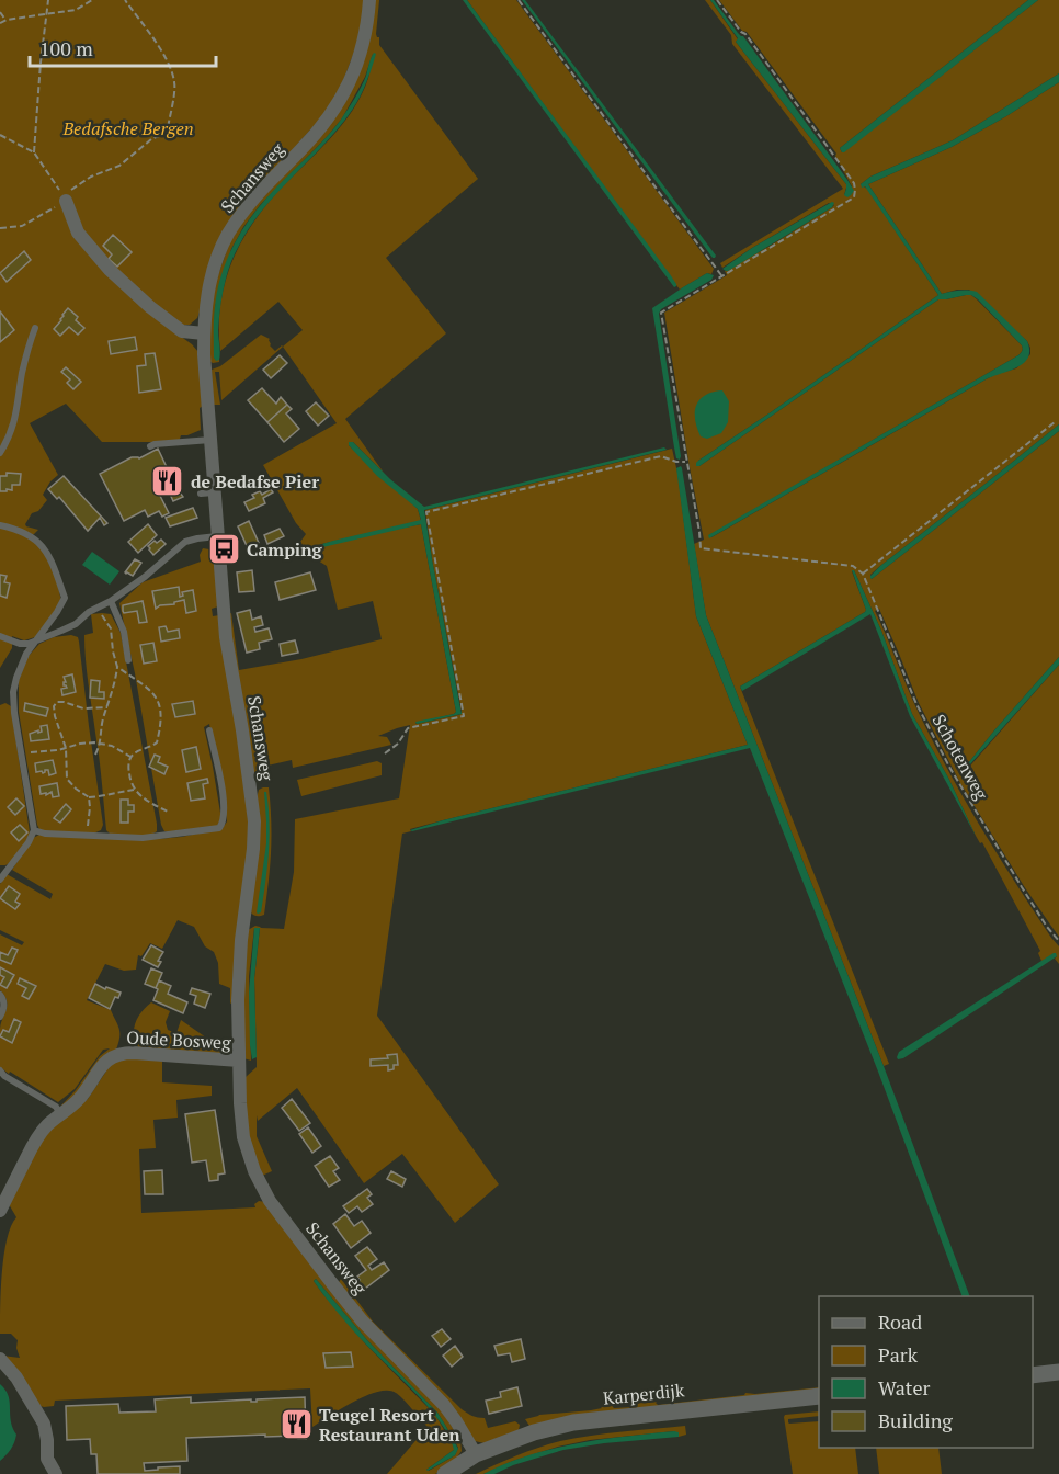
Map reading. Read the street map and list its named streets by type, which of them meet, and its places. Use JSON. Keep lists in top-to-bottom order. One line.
{"streets":{"street":["Schansweg","Oude Bosweg","Karperdijk"],"path":["Schotenweg"]},"crossings":[["Schansweg","Oude Bosweg"],["Schansweg","Karperdijk"]],"parks":["Bedafsche Bergen"],"places":{"restaurant":["de Bedafse Pier","Teugel Resort Restaurant Uden"],"bus stop":["Camping"]},"legend":["Road","Park","Water","Building"],"scale_bar":"100 m"}
